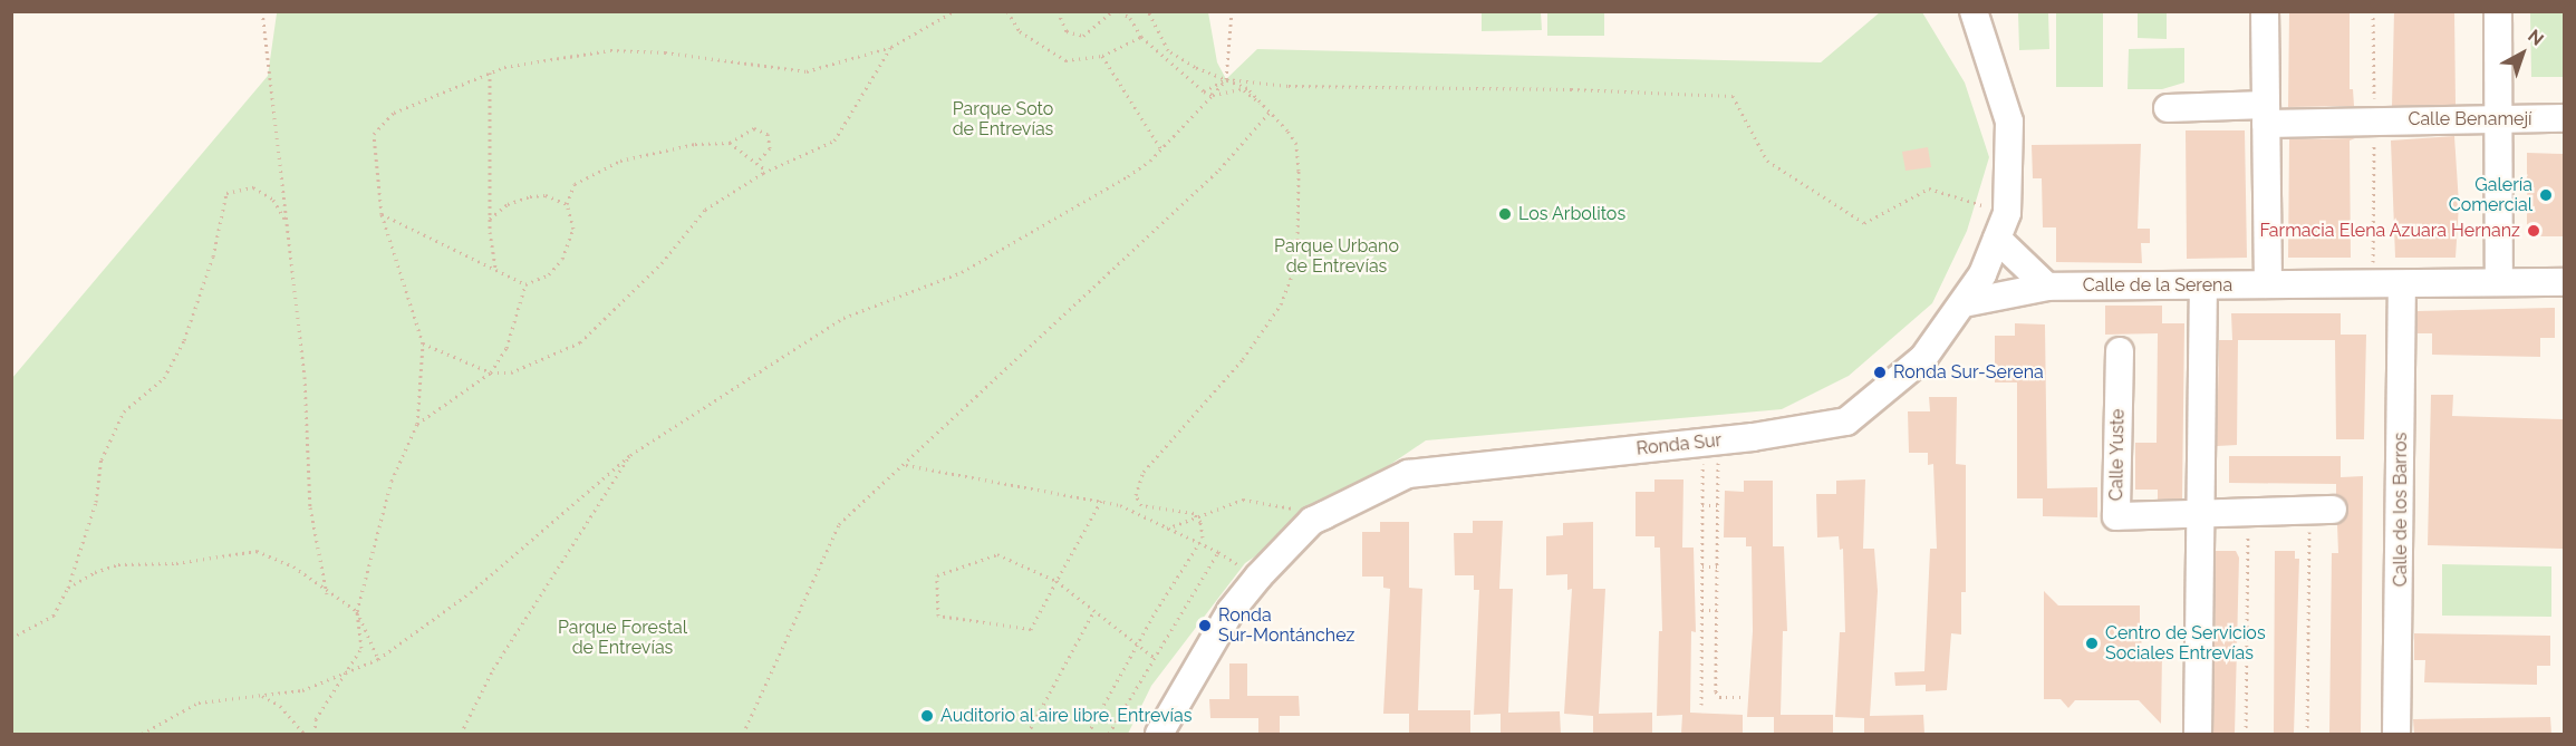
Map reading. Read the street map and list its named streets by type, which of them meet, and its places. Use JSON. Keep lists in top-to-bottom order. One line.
{"streets":{"street":["Calle Benamejí","Calle de la Serena","Ronda Sur","Calle Yuste","Calle de los Barros"]},"crossings":[["Calle de la Serena","Ronda Sur"],["Calle de la Serena","Calle de los Barros"]],"parks":["Parque Soto de Entrevías","Parque Urbano de Entrevías","Parque Forestal de Entrevías"],"places":["Galería Comercial","Los Arbolitos","Farmacia Elena Azuara Hernanz","Ronda Sur-Serena","Ronda Sur-Montánchez","Centro de Servicios Sociales Entrevías","Auditorio al aire libre. Entrevías"],"north":"top right"}
